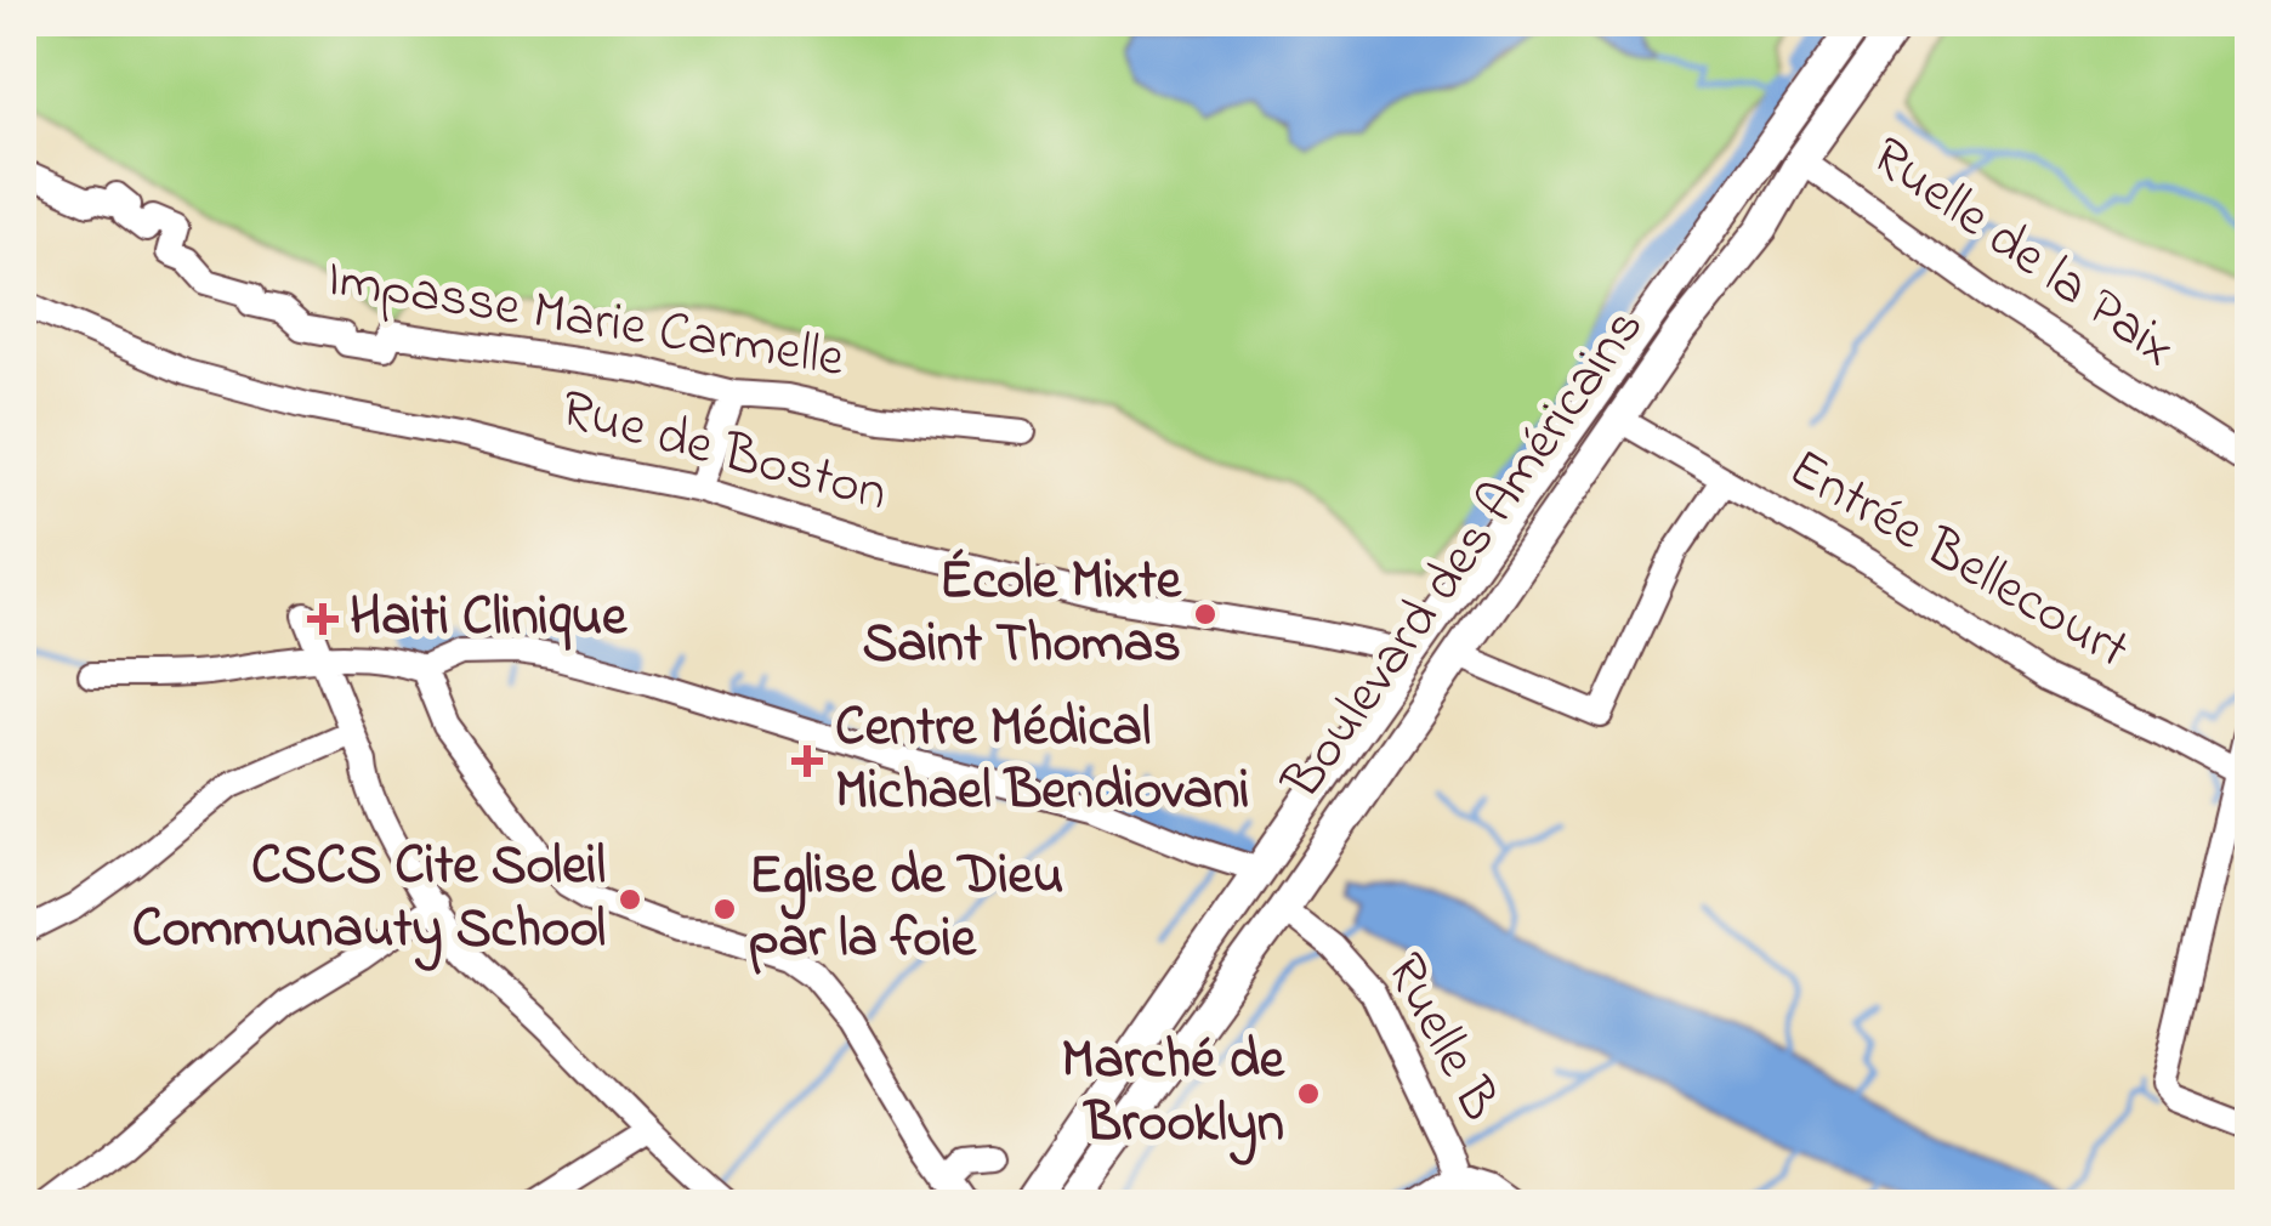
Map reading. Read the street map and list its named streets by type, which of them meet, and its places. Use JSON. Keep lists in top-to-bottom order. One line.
{"streets":{"main road":["Boulevard des Américains"],"street":["Ruelle de la Paix","Impasse Marie Carmelle","Rue de Boston","Entrée Bellecourt","Ruelle B"]},"crossings":[["Ruelle de la Paix","Boulevard des Américains"],["Rue de Boston","Boulevard des Américains"],["Boulevard des Américains","Entrée Bellecourt"],["Boulevard des Américains","Ruelle B"]],"places":{"other":["École Mixte Saint Thomas","CSCS Cite Soleil Communauty School","Eglise de Dieu par la foie","Marché de Brooklyn"],"health":["Haiti Clinique","Centre Médical Michael Bendiovani"]}}
